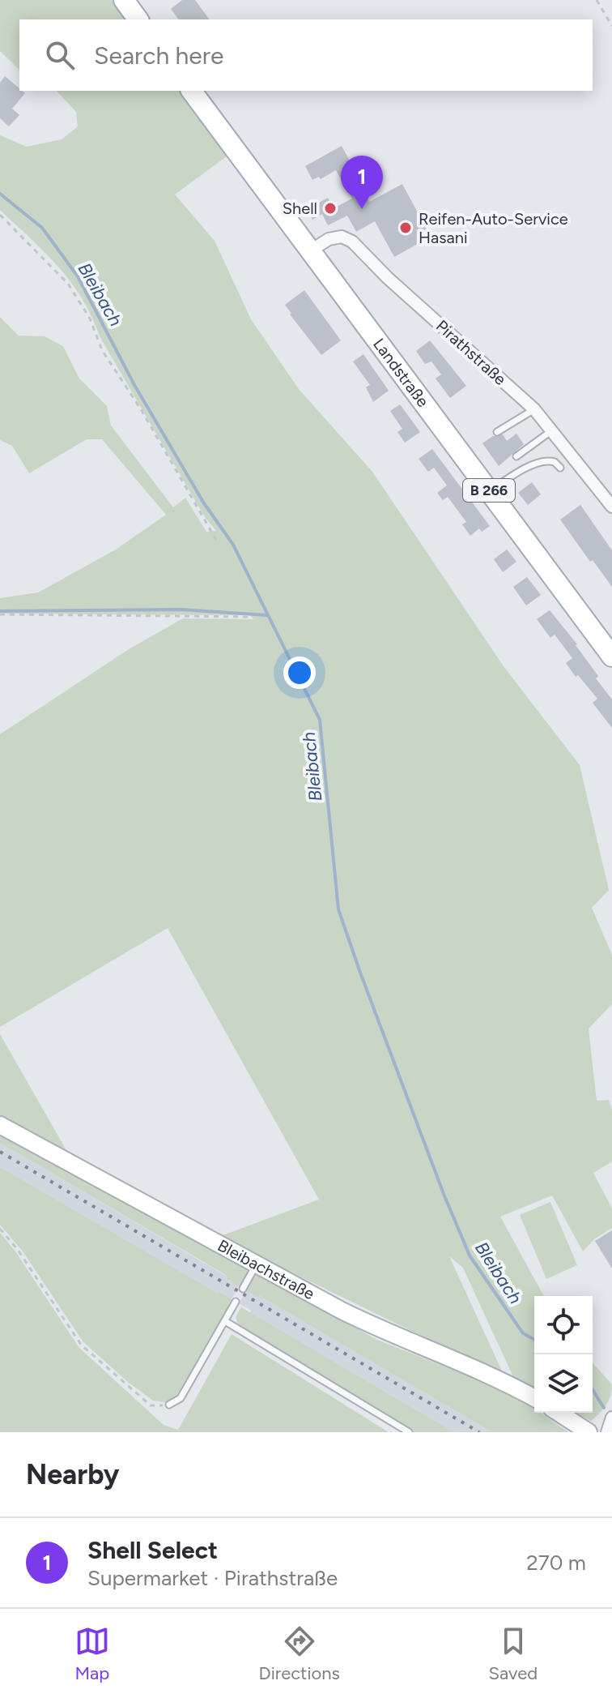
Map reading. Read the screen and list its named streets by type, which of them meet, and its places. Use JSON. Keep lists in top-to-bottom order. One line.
{"streets":{"main road":["Landstraße","B 266","Bleibachstraße"],"street":["Pirathstraße"]},"crossings":[["Pirathstraße","Landstraße"]],"water":["Bleibach"],"places":["Shell","Reifen-Auto-Service Hasani"],"page":{"search":"Search here","pins":"1","heading":"Nearby","list":[{"mark":"1","name":"Shell Select","note":"Supermarket · Pirathstraße","value":"270 m"}],"nav":["Map","Directions","Saved"]}}
